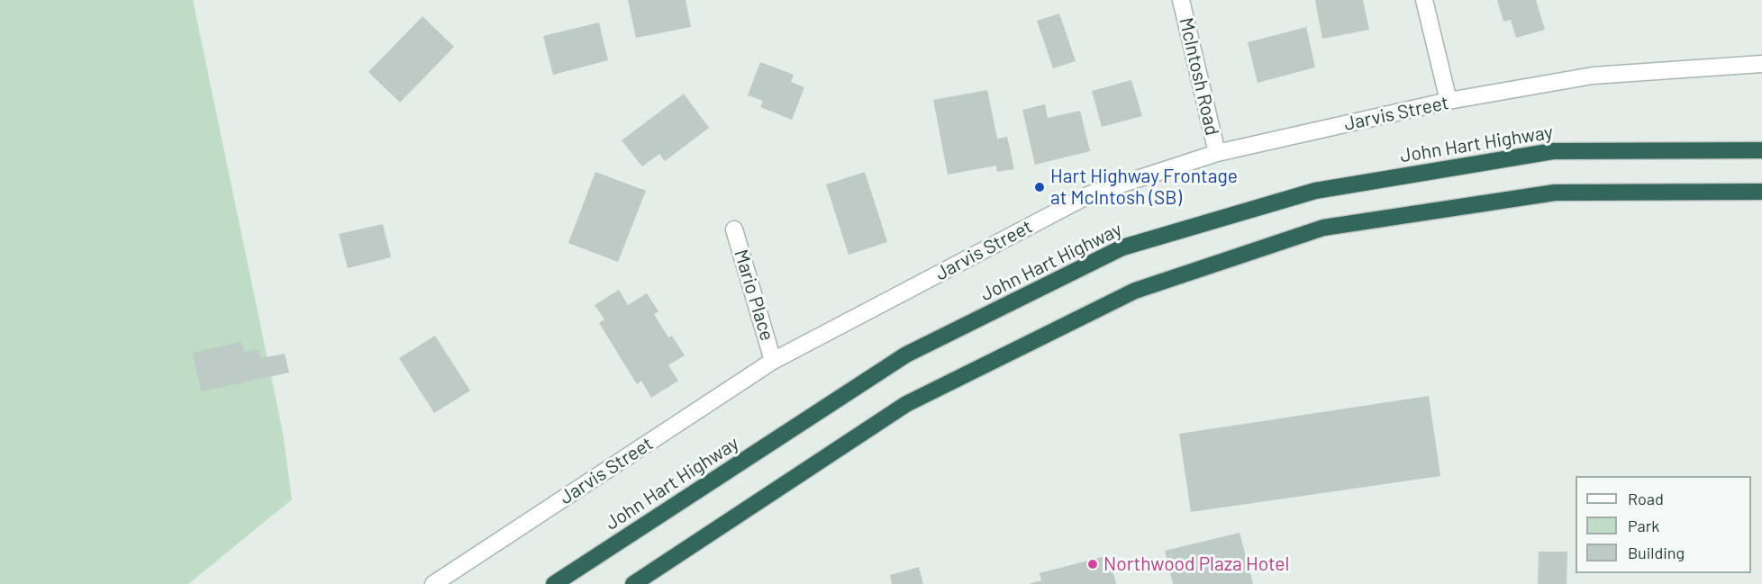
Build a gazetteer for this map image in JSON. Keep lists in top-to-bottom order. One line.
{"streets":{"highway":["John Hart Highway"],"street":["McIntosh Road","Jarvis Street","Mario Place"]},"crossings":[["McIntosh Road","Jarvis Street"],["Jarvis Street","Mario Place"]],"places":["Hart Highway Frontage at McIntosh (SB)","Northwood Plaza Hotel"],"legend":["Road","Park","Building"]}
